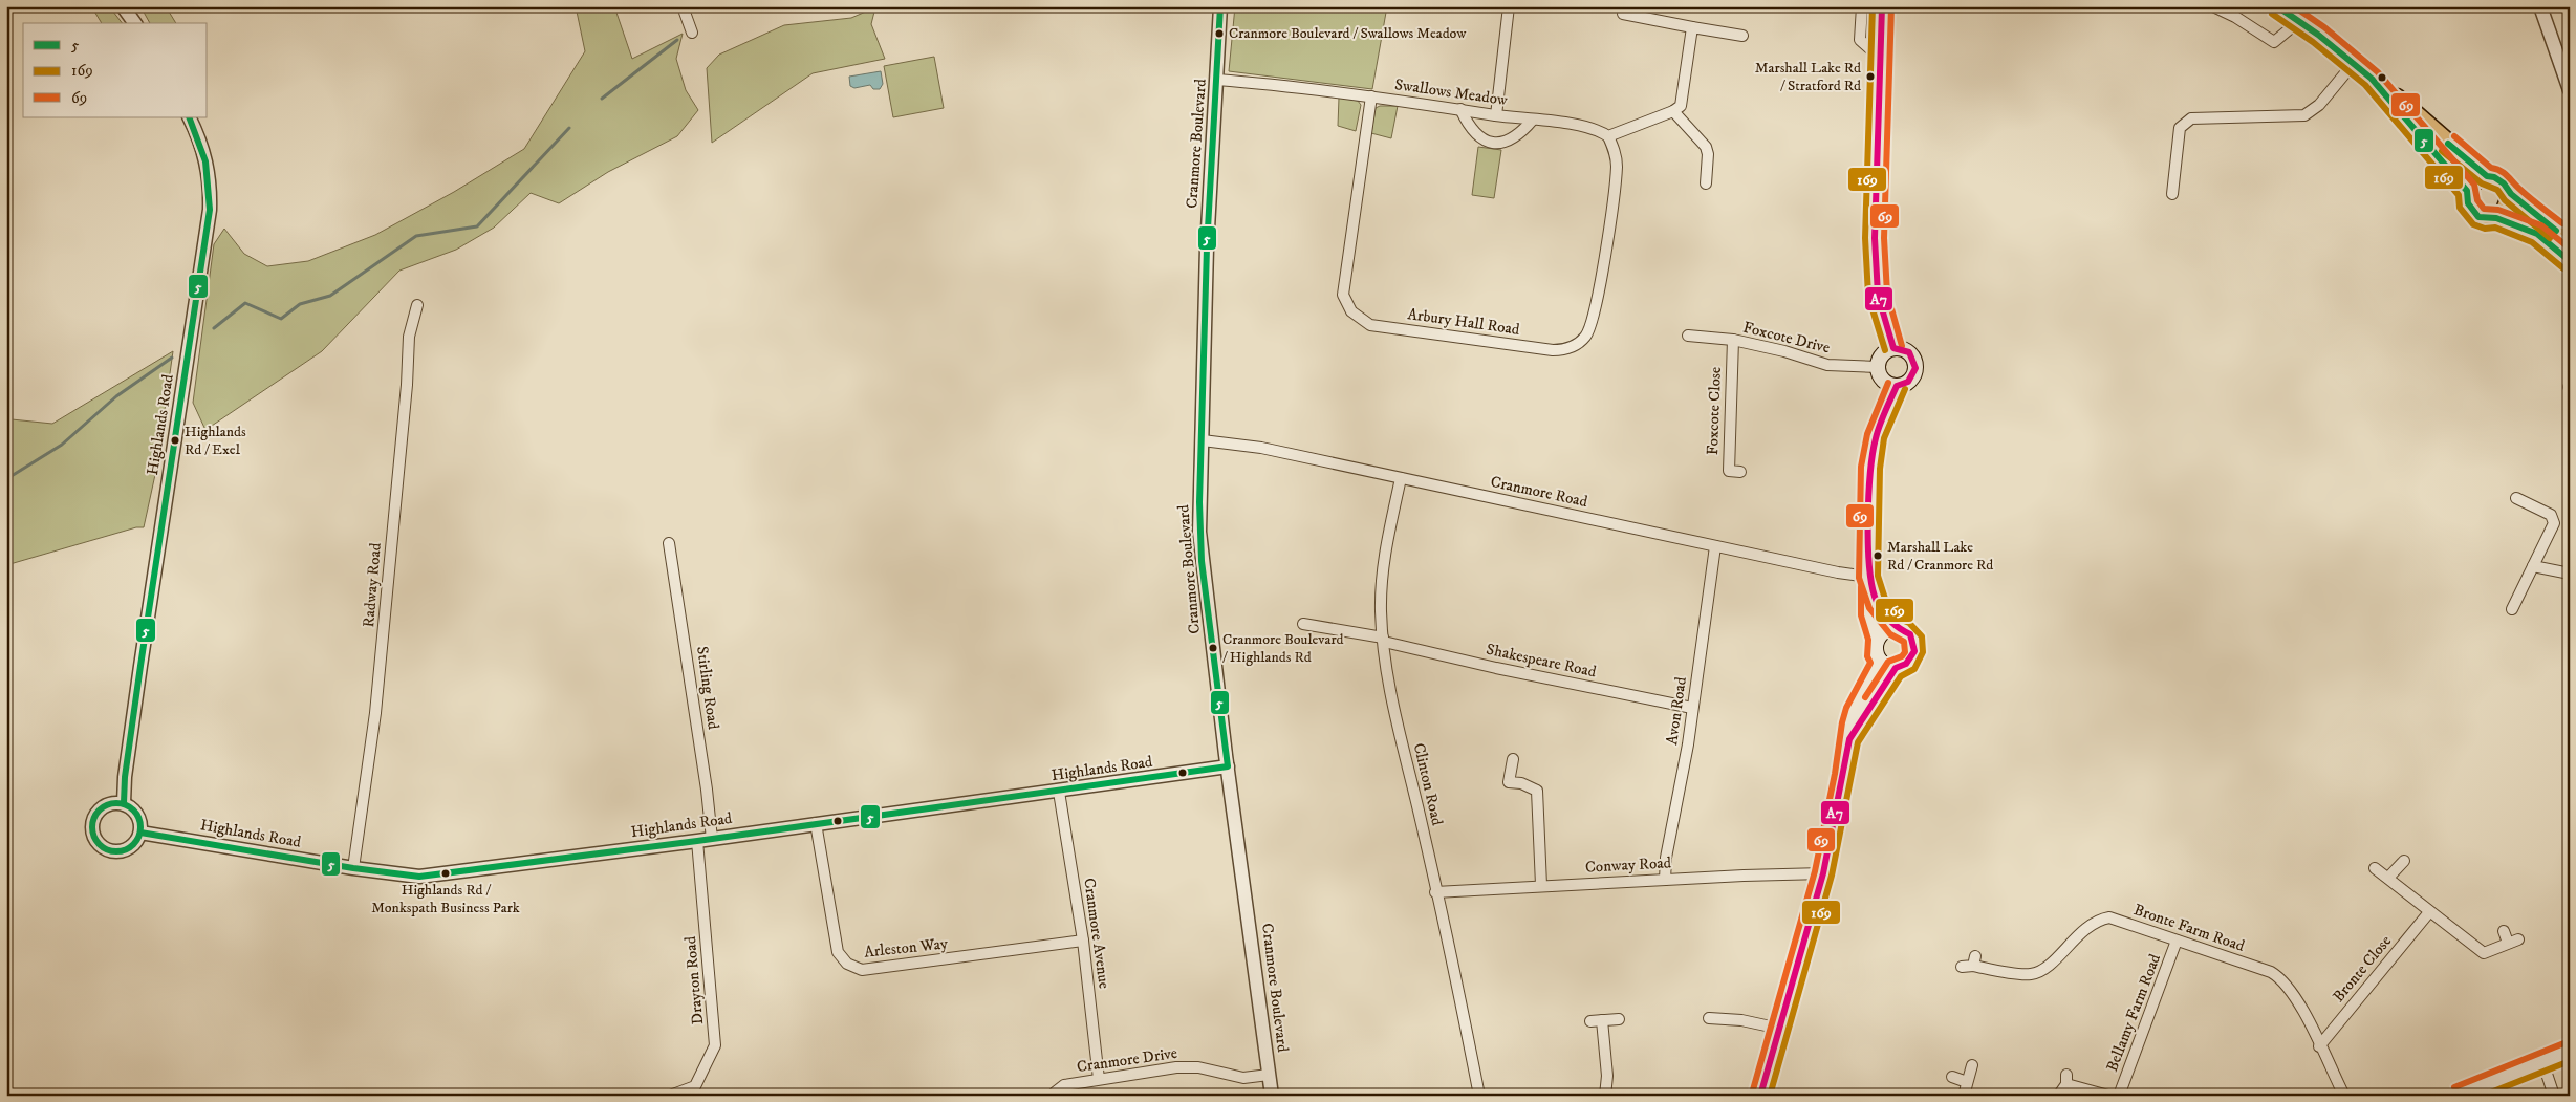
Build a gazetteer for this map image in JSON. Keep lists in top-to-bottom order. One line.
{"streets":{"street":["Swallows Meadow","Cranmore Boulevard","Arbury Hall Road","Foxcote Drive","Foxcote Close","Highlands Road","Cranmore Road","Radway Road","Shakespeare Road","Stirling Road","Avon Road","Clinton Road","Conway Road","Bronte Farm Road","Cranmore Avenue","Arleston Way","Bronte Close","Drayton Road","Bellamy Farm Road","Cranmore Drive"]},"crossings":[["Swallows Meadow","Cranmore Boulevard"],["Swallows Meadow","Arbury Hall Road"],["Cranmore Boulevard","Highlands Road"],["Cranmore Boulevard","Cranmore Road"],["Cranmore Boulevard","Cranmore Drive"],["Foxcote Drive","Foxcote Close"],["Highlands Road","Radway Road"],["Highlands Road","Stirling Road"],["Highlands Road","Cranmore Avenue"],["Highlands Road","Arleston Way"],["Highlands Road","Drayton Road"],["Cranmore Road","Avon Road"],["Cranmore Road","Clinton Road"],["Shakespeare Road","Avon Road"],["Shakespeare Road","Clinton Road"],["Avon Road","Conway Road"],["Clinton Road","Conway Road"],["Bronte Farm Road","Bronte Close"],["Bronte Farm Road","Bellamy Farm Road"],["Cranmore Avenue","Arleston Way"],["Cranmore Avenue","Cranmore Drive"]],"places":["Cranmore Boulevard / Swallows Meadow","Marshall Lake Rd / Stratford Rd","Highlands Rd / Exel","Marshall Lake Rd / Cranmore Rd","Cranmore Boulevard / Highlands Rd","Highlands Rd / Monkspath Business Park"],"lines":["transit line 5","transit line 169","transit line 69","transit line A7"],"legend":["5","169","69"]}
